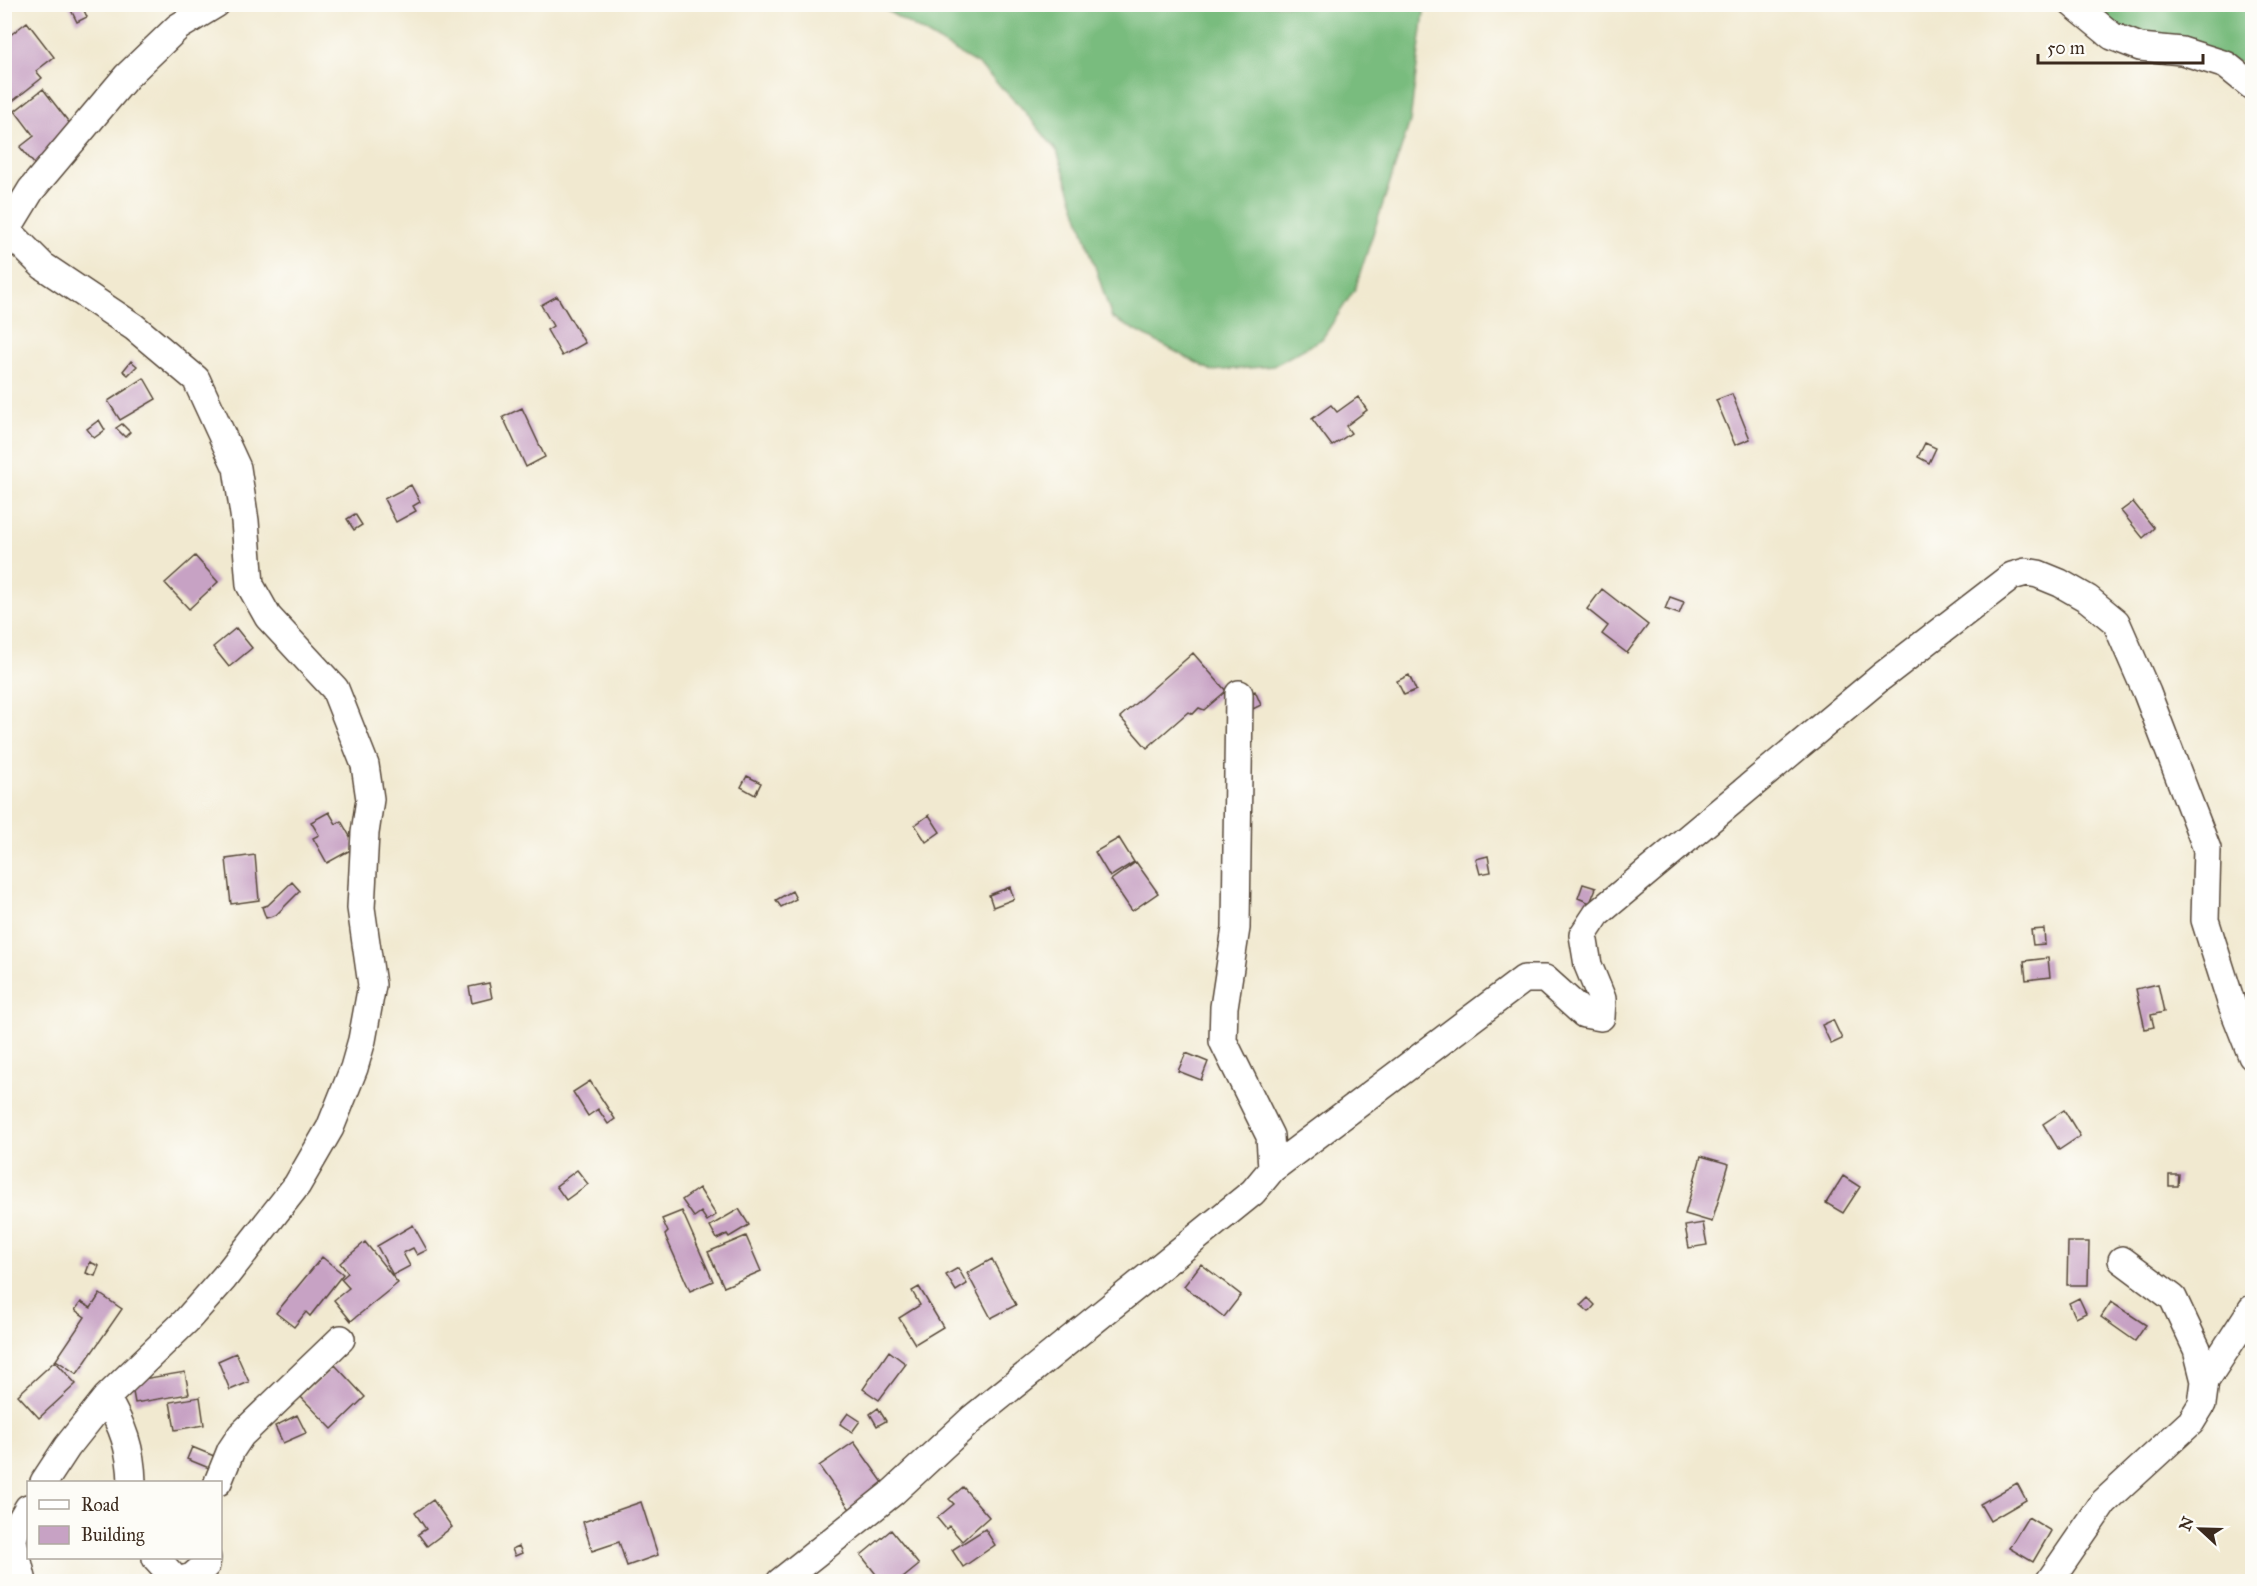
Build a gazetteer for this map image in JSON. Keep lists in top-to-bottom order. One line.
{"legend":["Road","Building"],"scale_bar":"50 m","north":"left"}
